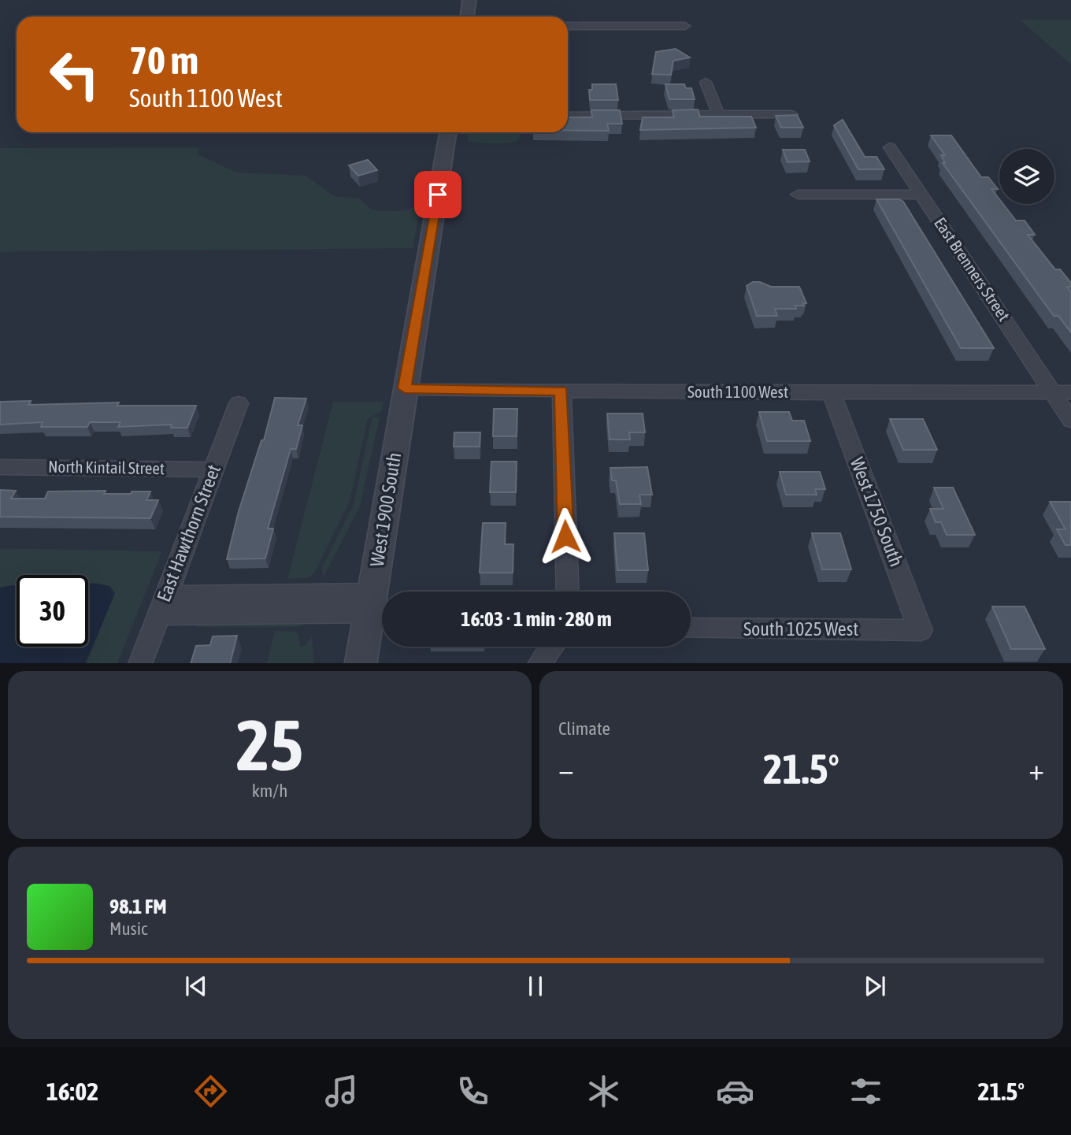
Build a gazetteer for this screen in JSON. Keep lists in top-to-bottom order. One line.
{"streets":{"street":["East Brenners Street","South 1100 West","North Kintail Street","West 1900 South","West 1750 South","East Hawthorn Street","South 1025 West"]},"crossings":[["East Brenners Street","South 1100 West"],["South 1100 West","West 1900 South"],["South 1100 West","West 1750 South"],["North Kintail Street","East Hawthorn Street"],["West 1750 South","South 1025 West"]],"page":{"turn":["70 m","South 1100 West"],"limit":"30","trip":"16:03 · 1 min · 280 m","tile":[["25","km/h"],"Climate"],"heat":["−","21.5°","+"],"song":["98.1 FM","Music"],"tabs":["16:02","21.5°"]}}
